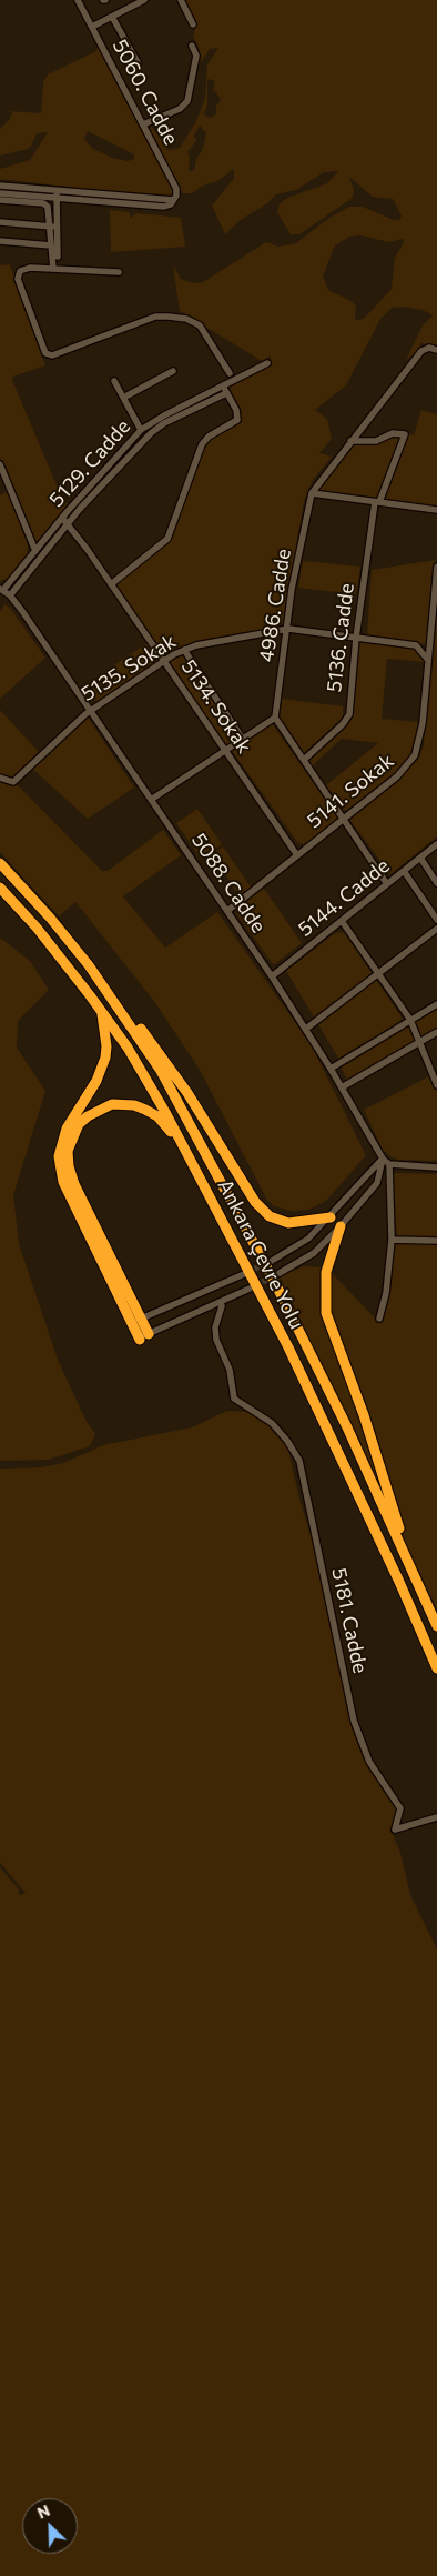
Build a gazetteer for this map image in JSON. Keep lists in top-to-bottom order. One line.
{"streets":{"highway":["Ankara Çevre Yolu"],"street":["5060. Cadde","5129. Cadde","4986. Cadde","5136. Cadde","5135. Sokak","5134. Sokak","5141. Sokak","5088. Cadde","5144. Cadde","5181. Cadde"]},"crossings":[["5129. Cadde","5134. Sokak"],["5129. Cadde","5088. Cadde"],["4986. Cadde","5136. Cadde"],["4986. Cadde","5135. Sokak"],["5136. Cadde","5135. Sokak"],["5135. Sokak","5134. Sokak"],["5135. Sokak","5141. Sokak"],["5135. Sokak","5088. Cadde"],["5134. Sokak","5141. Sokak"],["5141. Sokak","5088. Cadde"],["5088. Cadde","5144. Cadde"]],"north":"top left"}
